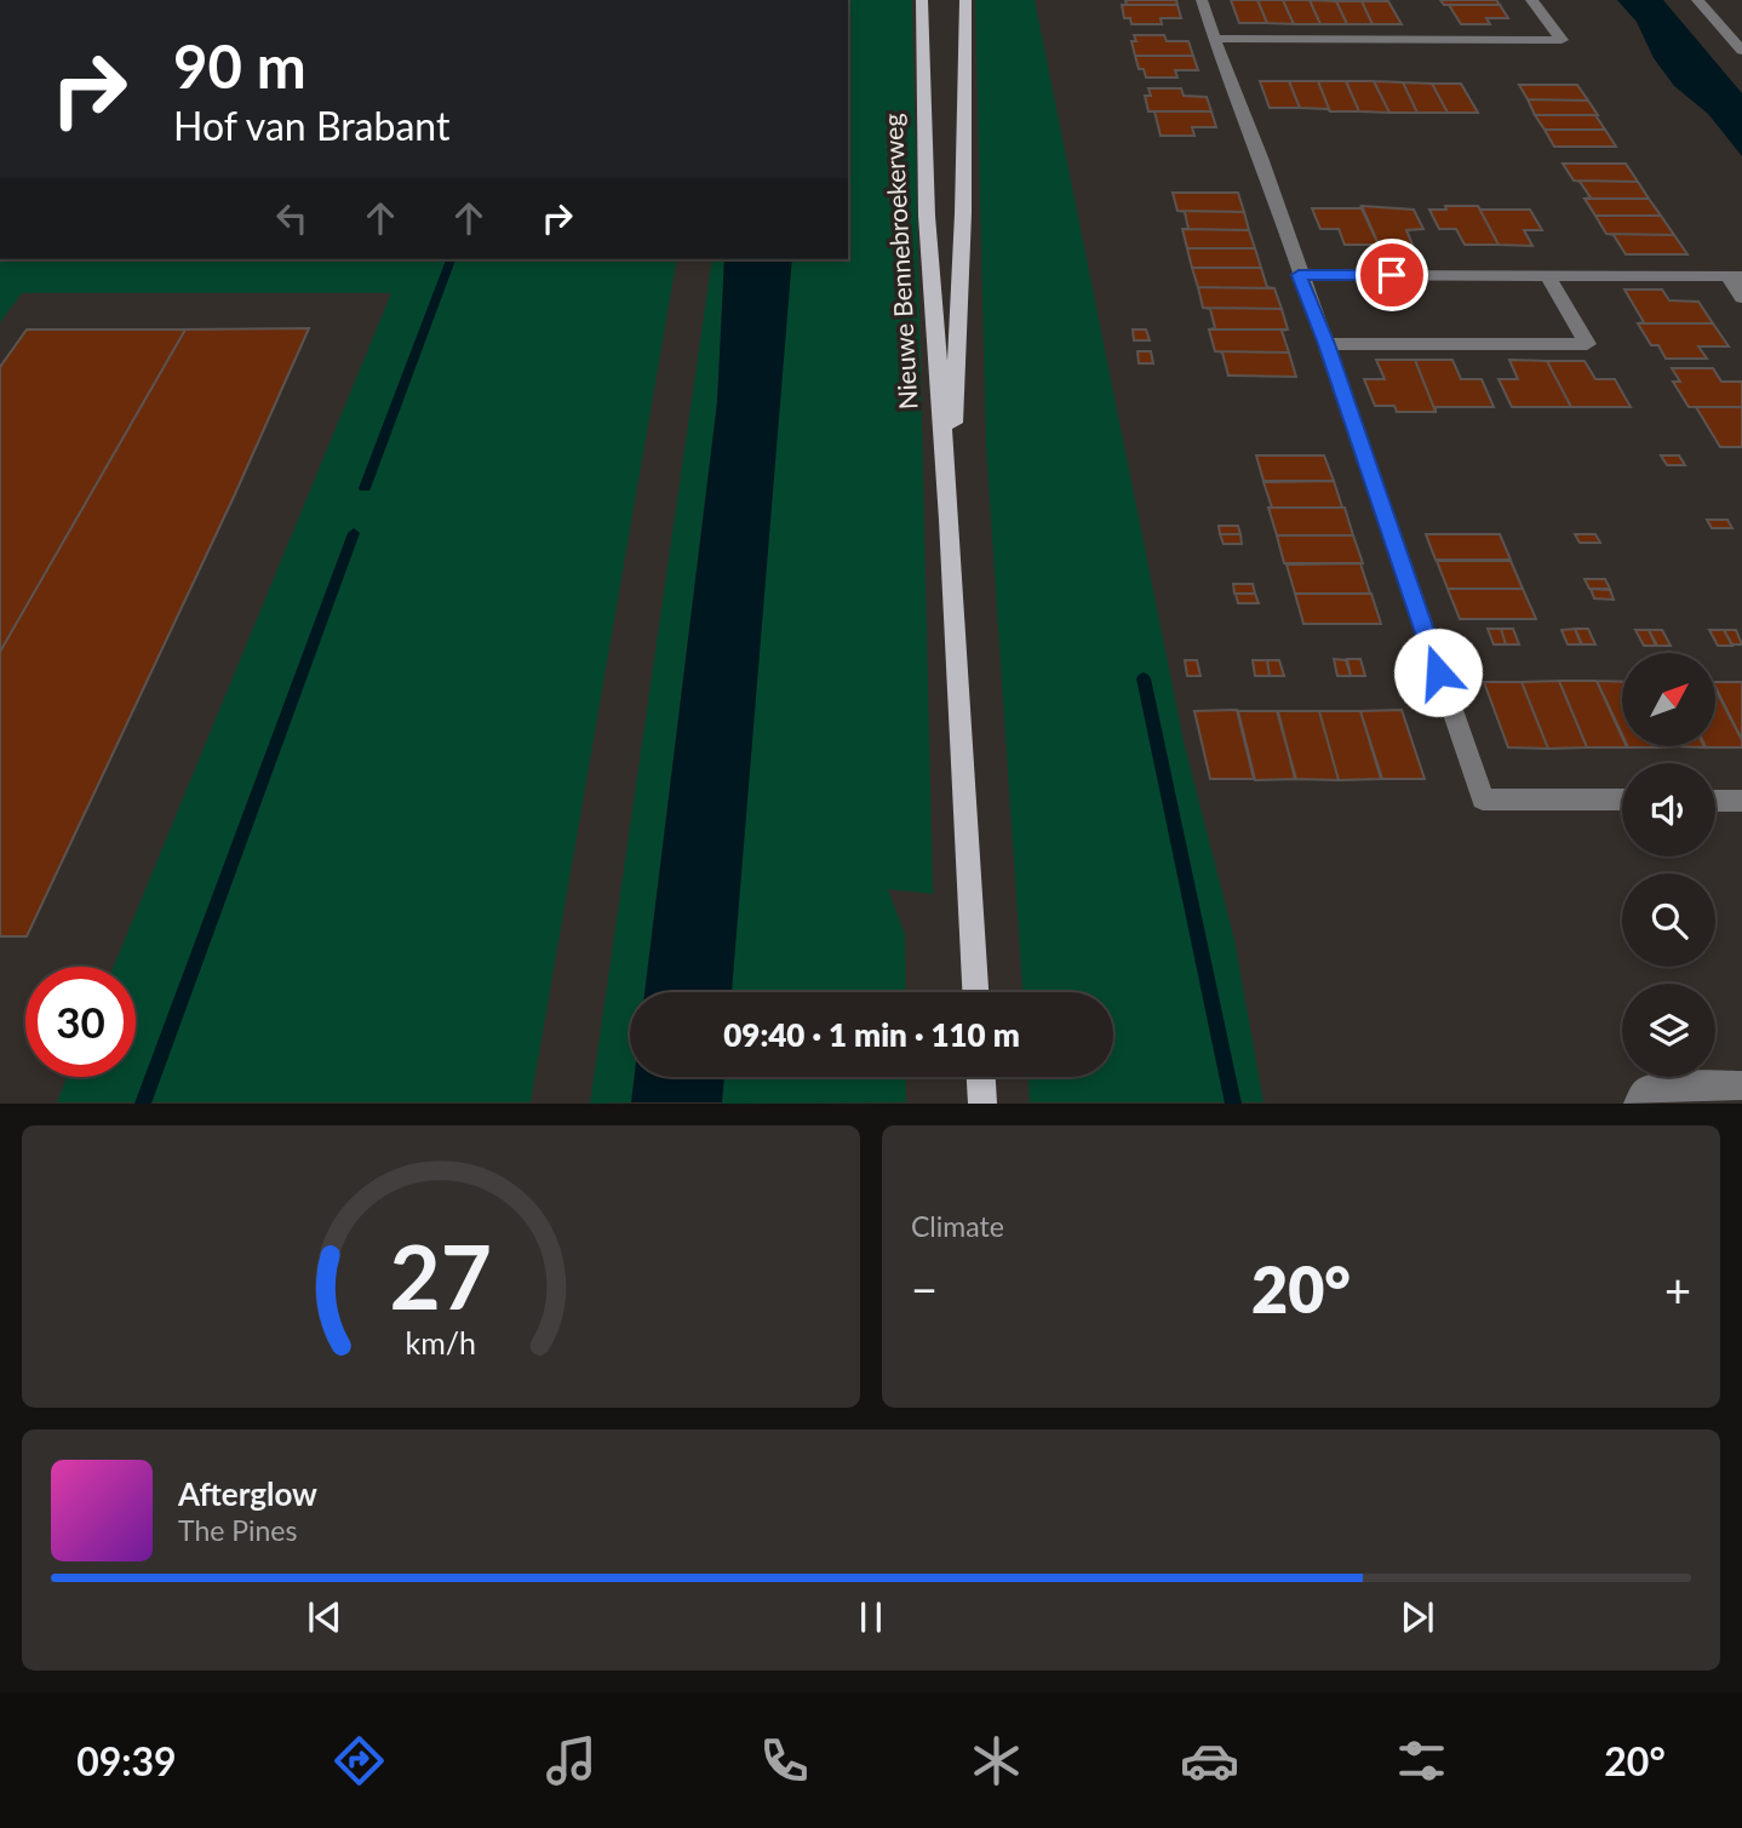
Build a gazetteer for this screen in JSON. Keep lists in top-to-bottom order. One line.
{"streets":{"main road":["Nieuwe Bennebroekerweg"]},"north":"top right","page":{"turn":["90 m","Hof van Brabant"],"limit":"30","trip":"09:40 · 1 min · 110 m","tile":"Climate","heat":["−","20°","+"],"song":["Afterglow","The Pines"],"tabs":["09:39","20°"],"gauge":["27","km/h"]}}
